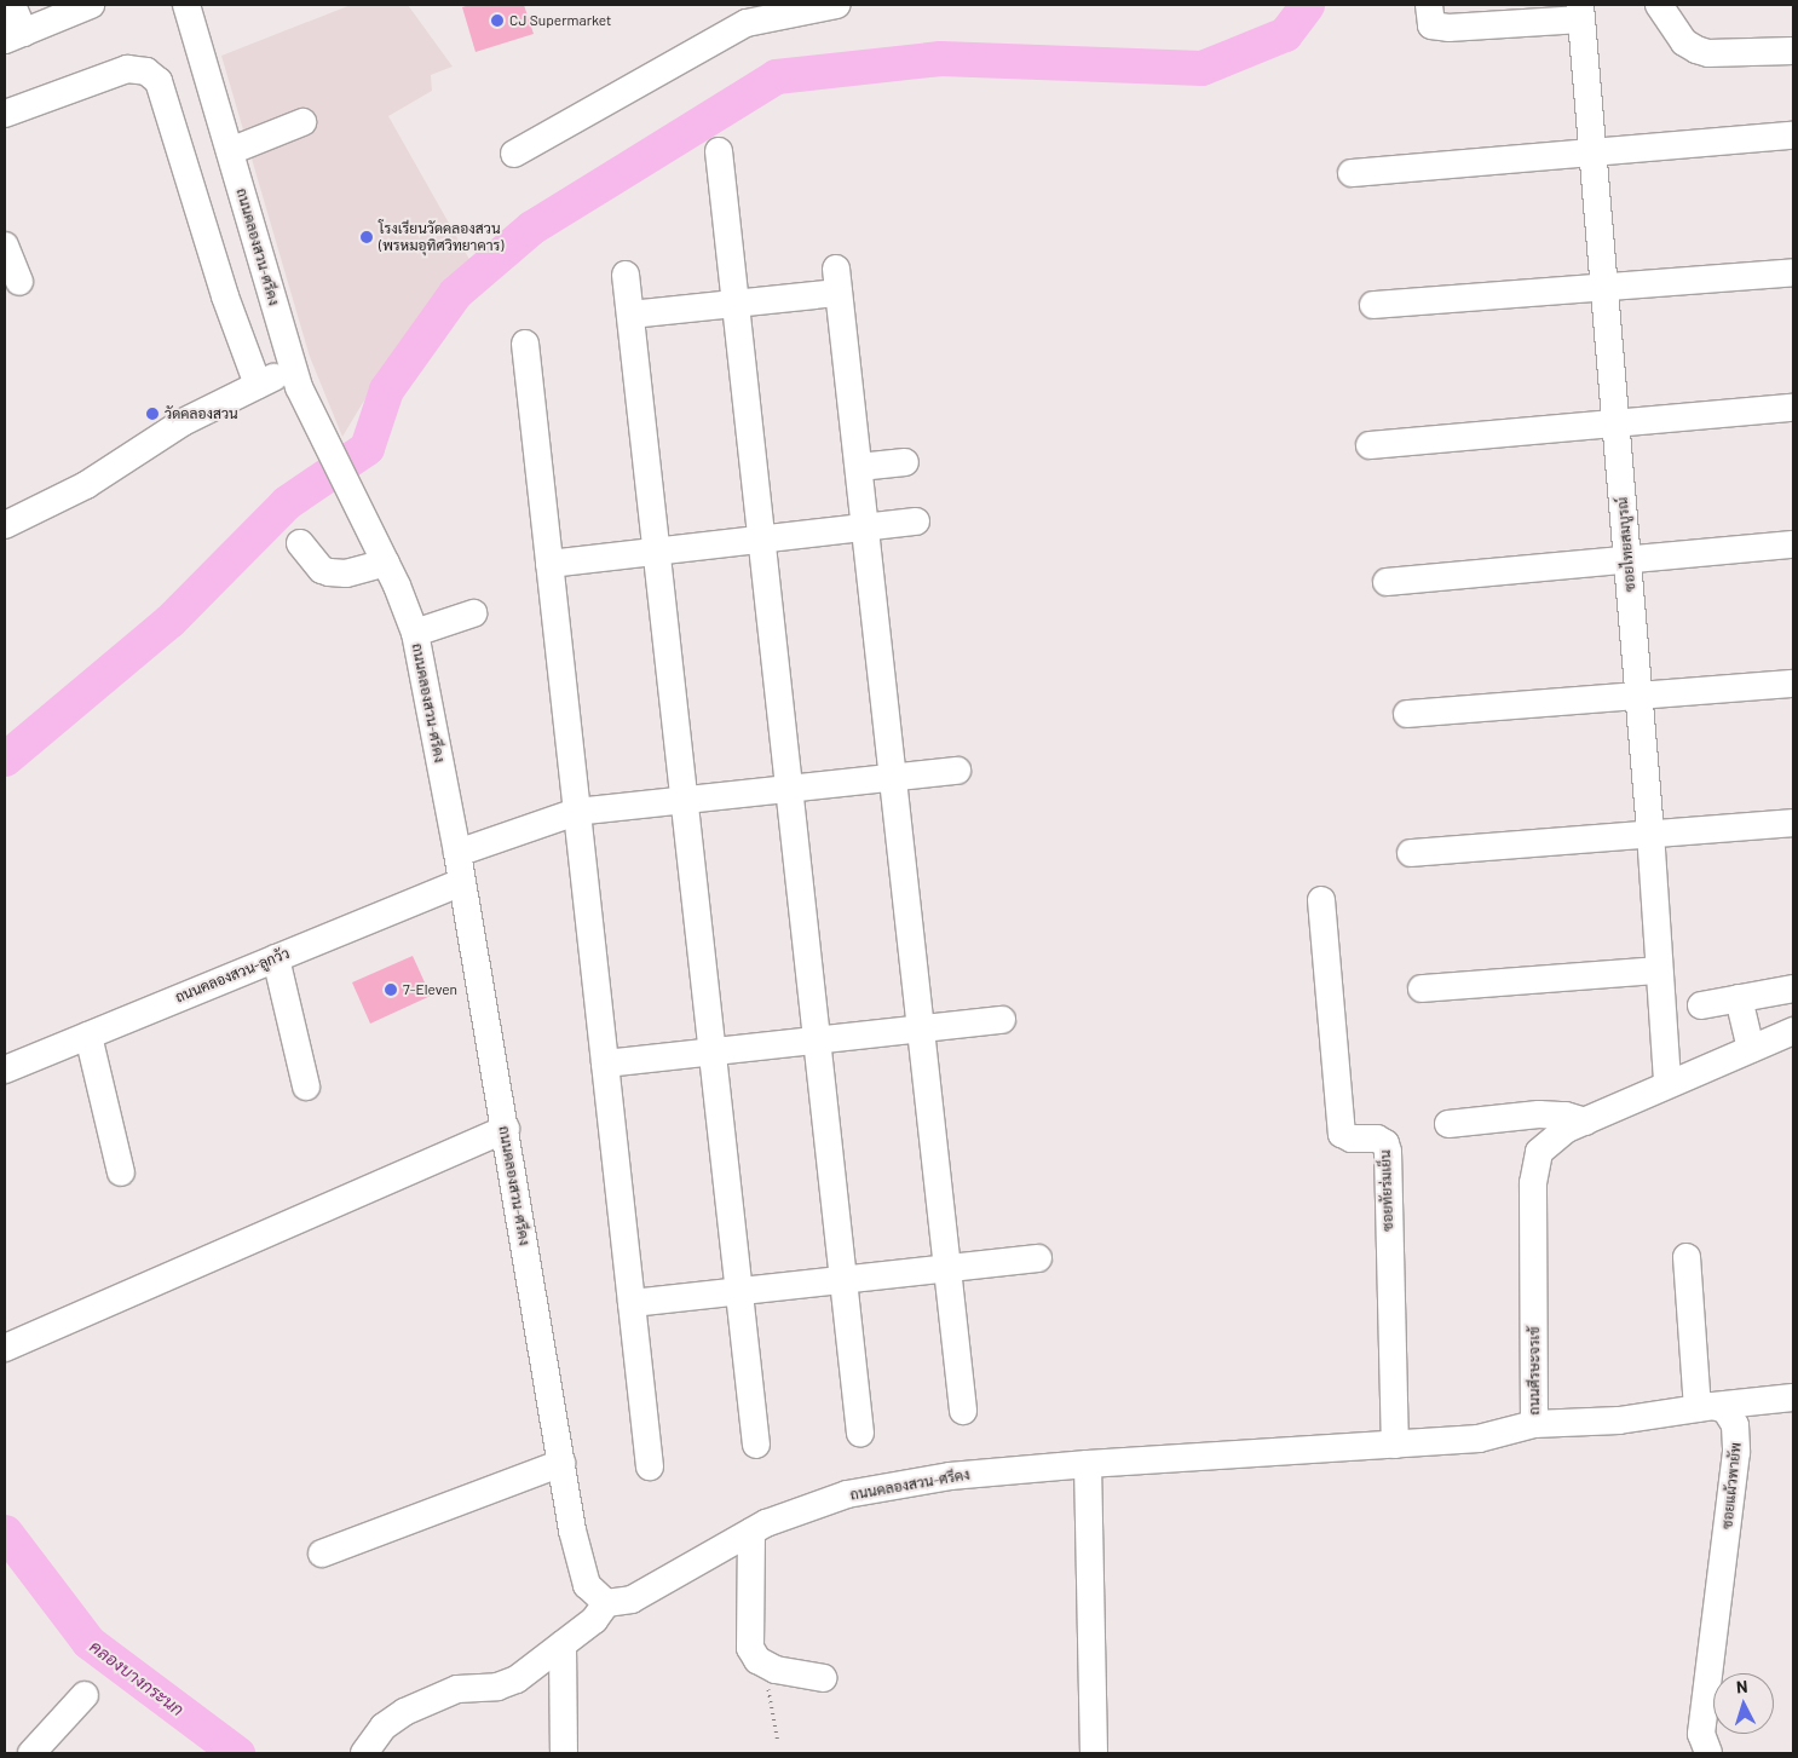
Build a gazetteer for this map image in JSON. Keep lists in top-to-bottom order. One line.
{"streets":{"street":["ถนนคลองสวน-ศรีคง","ซอยไทยสมบูรณ์","ถนนคลองสวน-ลูกวัว","ซอยทัยร่มเย็น","ถนนศีรษะจรเข้","ซอยแผ้วพายัพ"]},"crossings":[["ถนนคลองสวน-ศรีคง","ถนนคลองสวน-ลูกวัว"],["ถนนคลองสวน-ศรีคง","ถนนศีรษะจรเข้"],["ซอยไทยสมบูรณ์","ถนนศีรษะจรเข้"],["ซอยทัยร่มเย็น","ถนนศีรษะจรเข้"]],"water":["คลองบางกระนก"],"places":["CJ Supermarket","โรงเรียนวัดคลองสวน (พรหมอุทิศวิทยาคาร)","วัดคลองสวน","7-Eleven"],"north":"top"}
